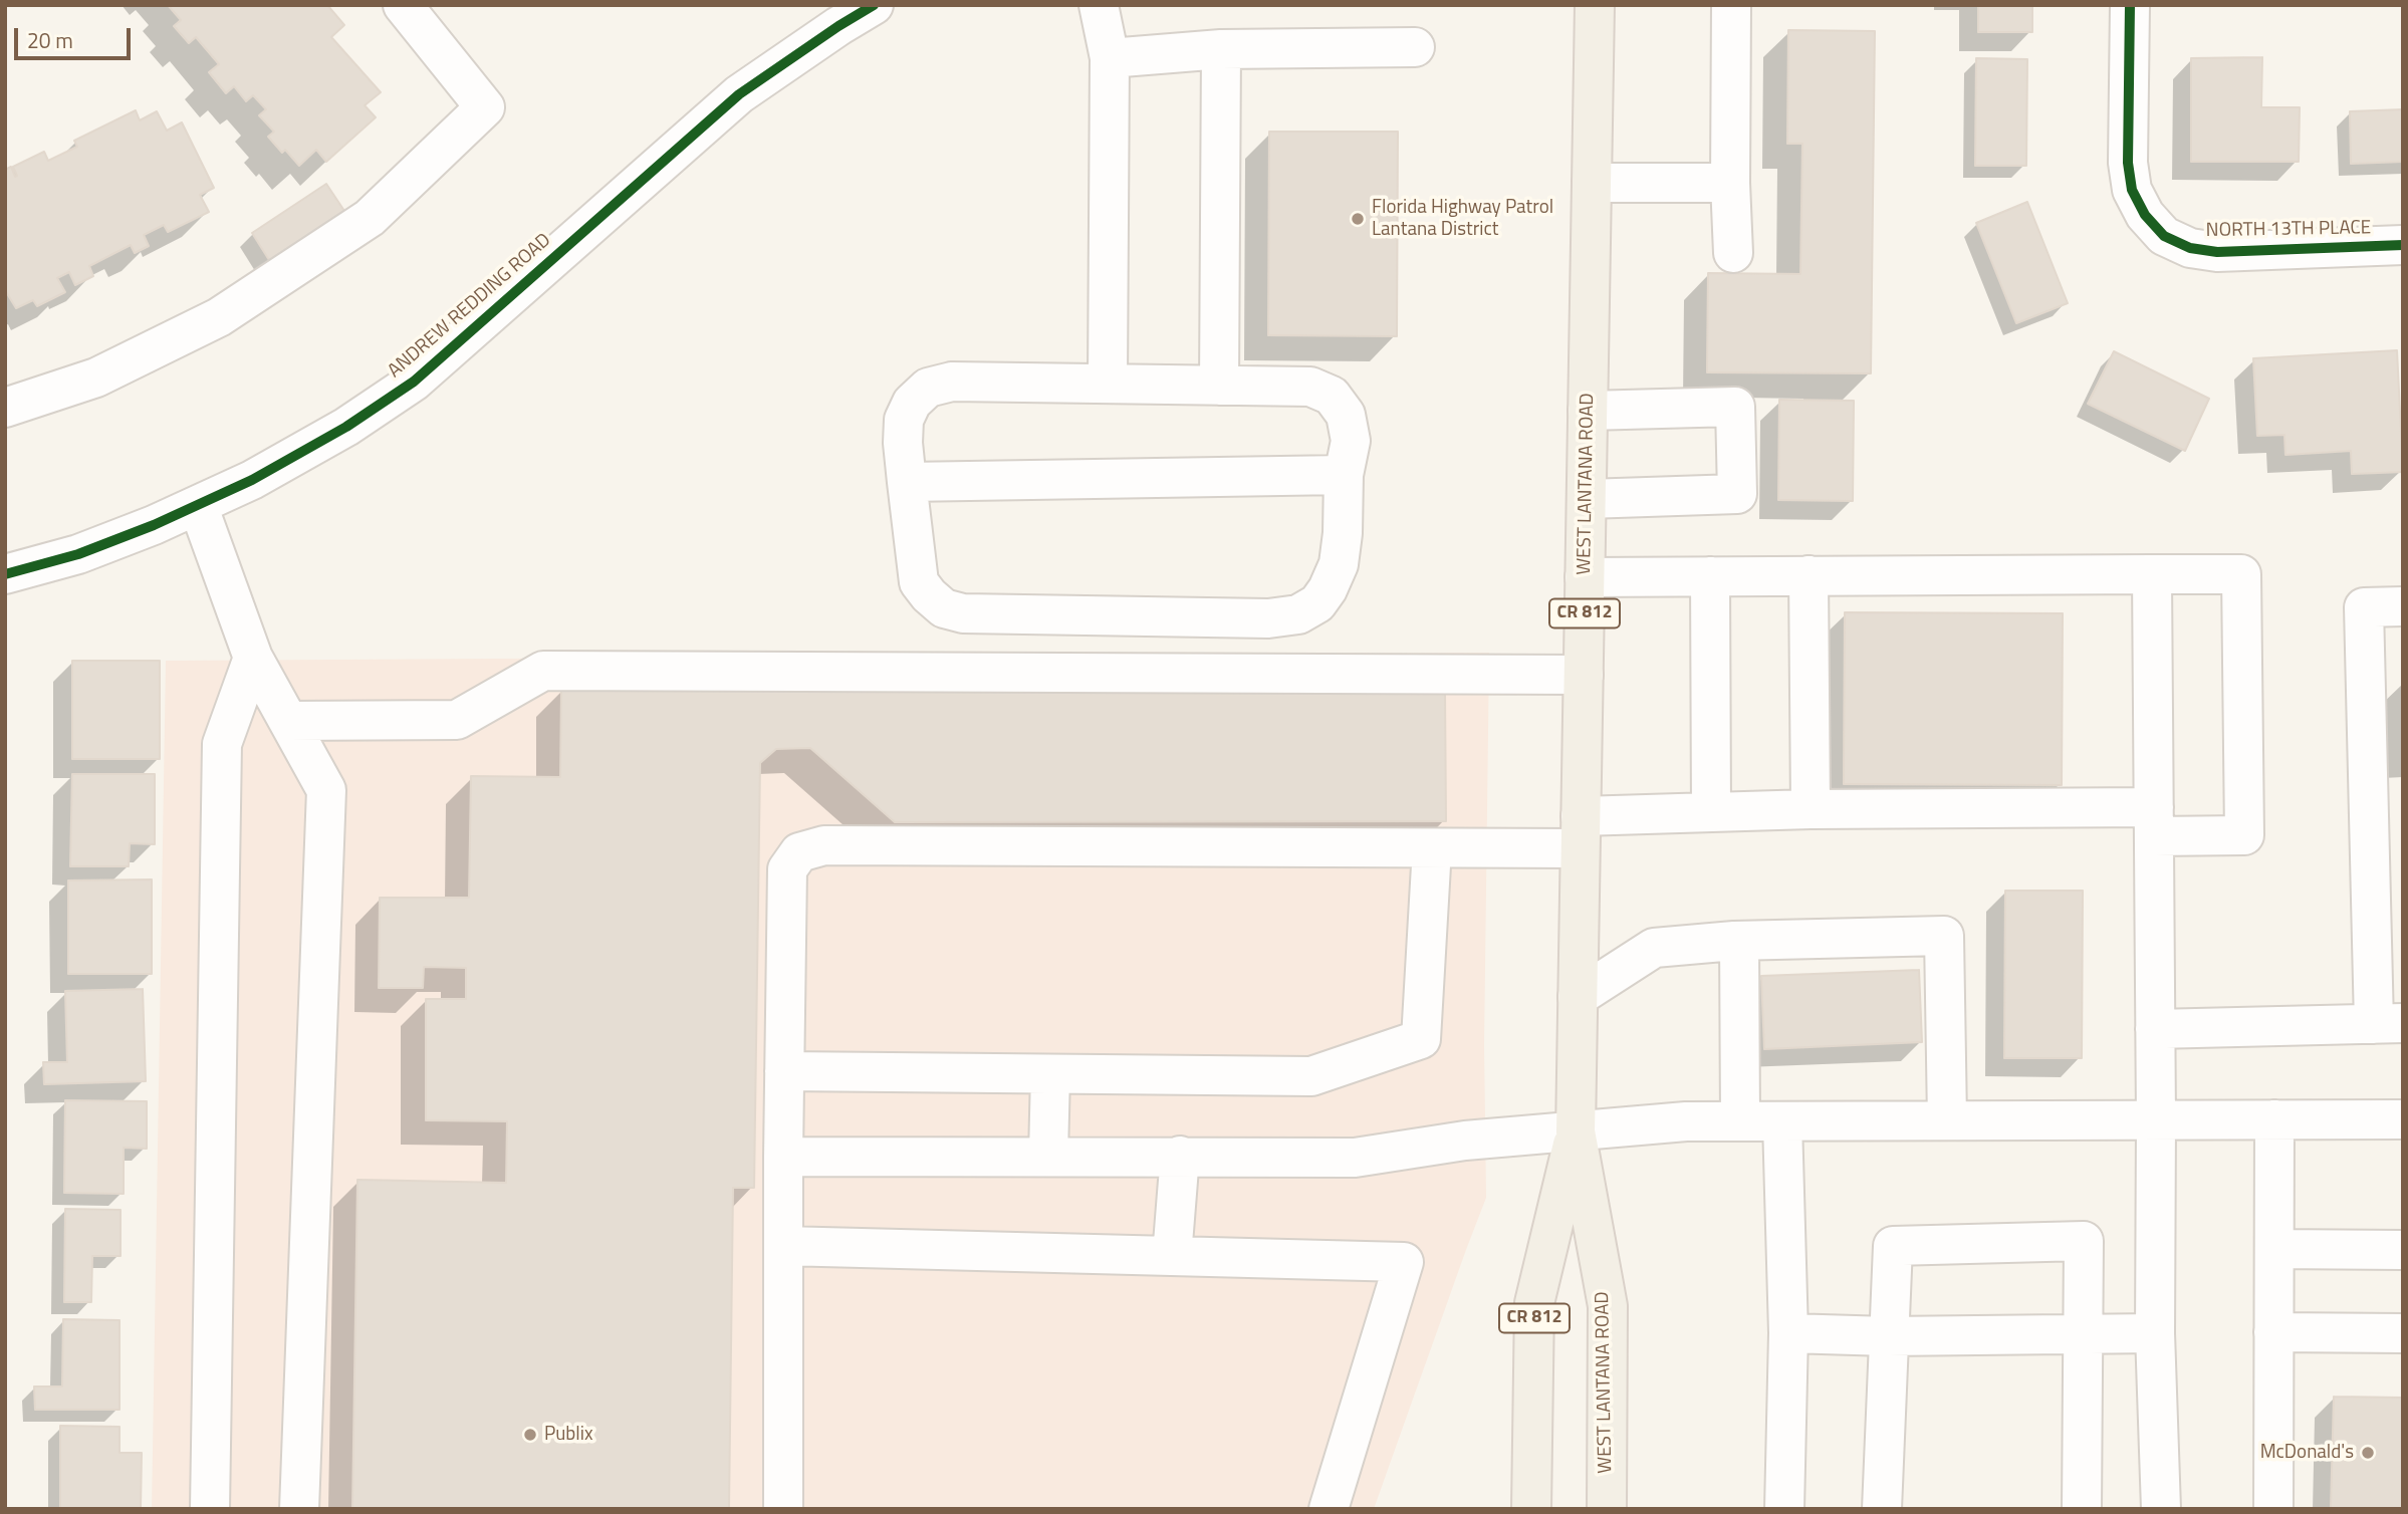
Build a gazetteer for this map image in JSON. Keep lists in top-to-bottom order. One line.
{"streets":{"main road":["WEST LANTANA ROAD","CR 812"],"street":["NORTH 13TH PLACE","ANDREW REDDING ROAD"]},"places":["Florida Highway Patrol Lantana District","Publix","McDonald's"],"scale_bar":"20 m"}
